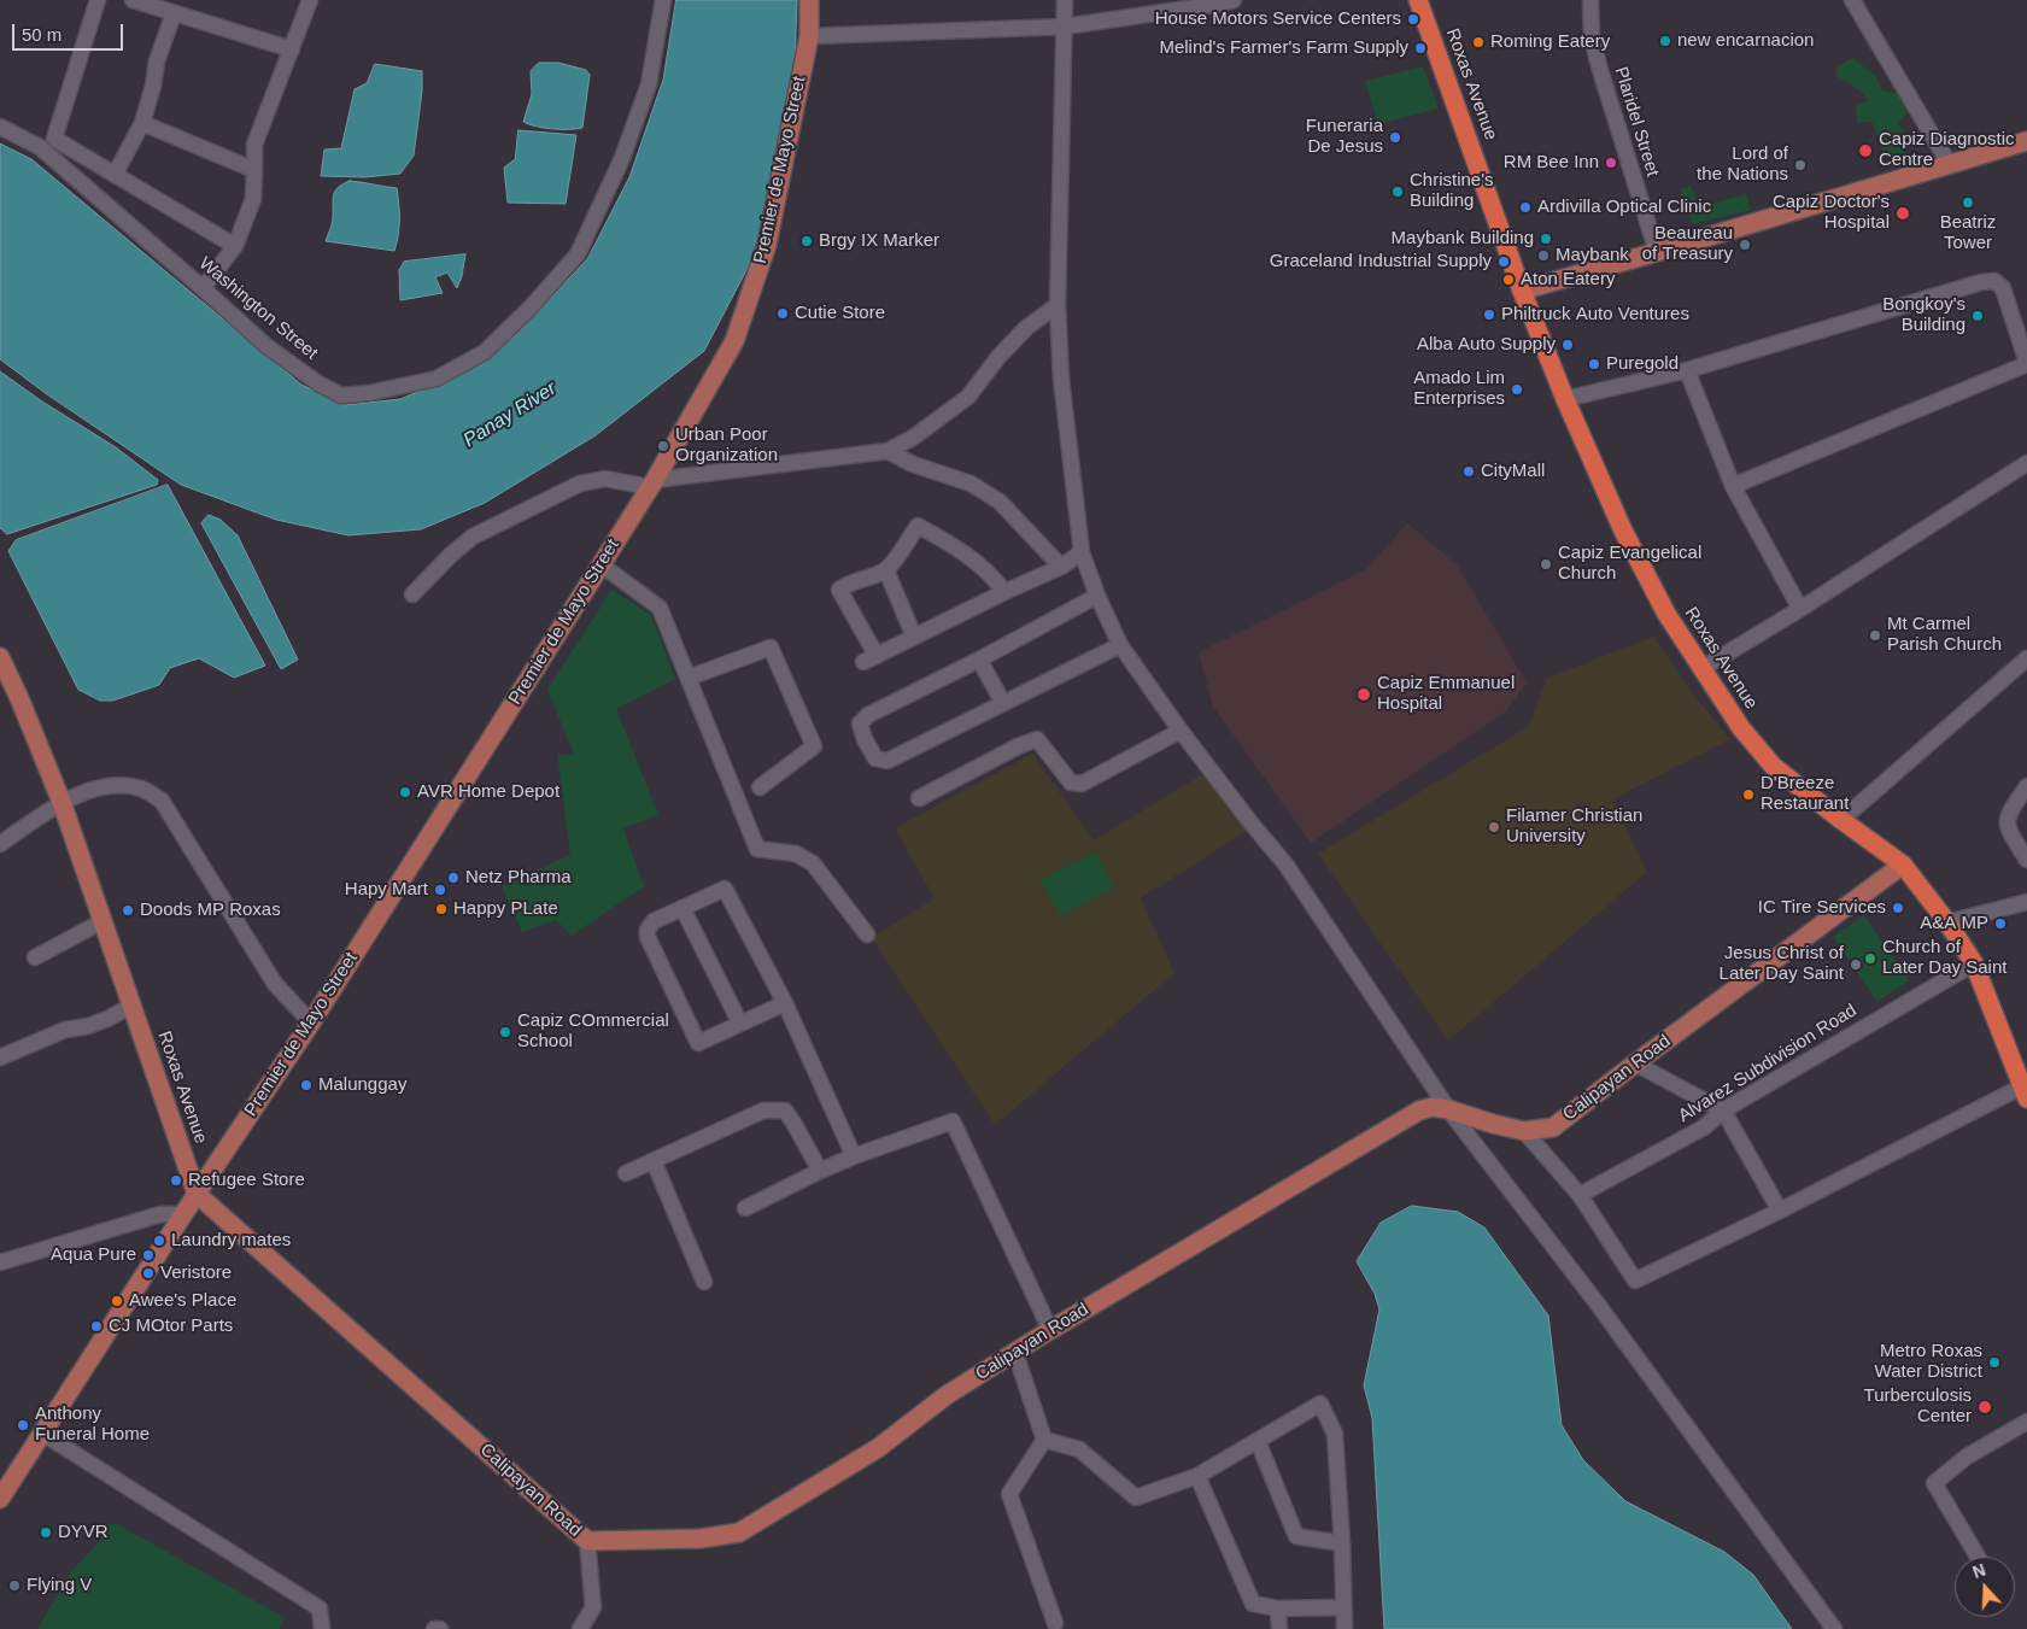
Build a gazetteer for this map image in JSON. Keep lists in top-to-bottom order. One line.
{"streets":{"highway":["Roxas Avenue"],"main road":["Premier de Mayo Street","Calipayan Road"],"street":["Plaridel Street","Washington Street","Alvarez Subdivision Road"]},"crossings":[["Roxas Avenue","Premier de Mayo Street"],["Roxas Avenue","Alvarez Subdivision Road"],["Roxas Avenue","Calipayan Road"],["Premier de Mayo Street","Calipayan Road"]],"water":["Panay River"],"places":["House Motors Service Centers","new encarnacion","Roming Eatery","Melind's Farmer's Farm Supply","Funeraria De Jesus","Capiz Diagnostic Centre","RM Bee Inn","Lord of the Nations","Christine's Building","Beatriz Tower","Ardivilla Optical Clinic","Capiz Doctor's Hospital","Maybank Building","Brgy IX Marker","Beaureau of Treasury","Maybank","Graceland Industrial Supply","Aton Eatery","Cutie Store","Philtruck Auto Ventures","Bongkoy's Building","Alba Auto Supply","Puregold","Amado Lim Enterprises","Urban Poor Organization","CityMall","Capiz Evangelical Church","Mt Carmel Parish Church","Capiz Emmanuel Hospital","AVR Home Depot","D'Breeze Restaurant","Filamer Christian University","Netz Pharma","Hapy Mart","IC Tire Services","Happy PLate","Doods MP Roxas","A&A MP","Church of Later Day Saint","Jesus Christ of Later Day Saint","Capiz COmmercial School","Malunggay","Refugee Store","Laundry mates","Aqua Pure","Veristore","Awee's Place","CJ MOtor Parts","Metro Roxas Water District","Turberculosis Center","Anthony Funeral Home","DYVR","Flying V"],"scale_bar":"50 m","north":"top"}
